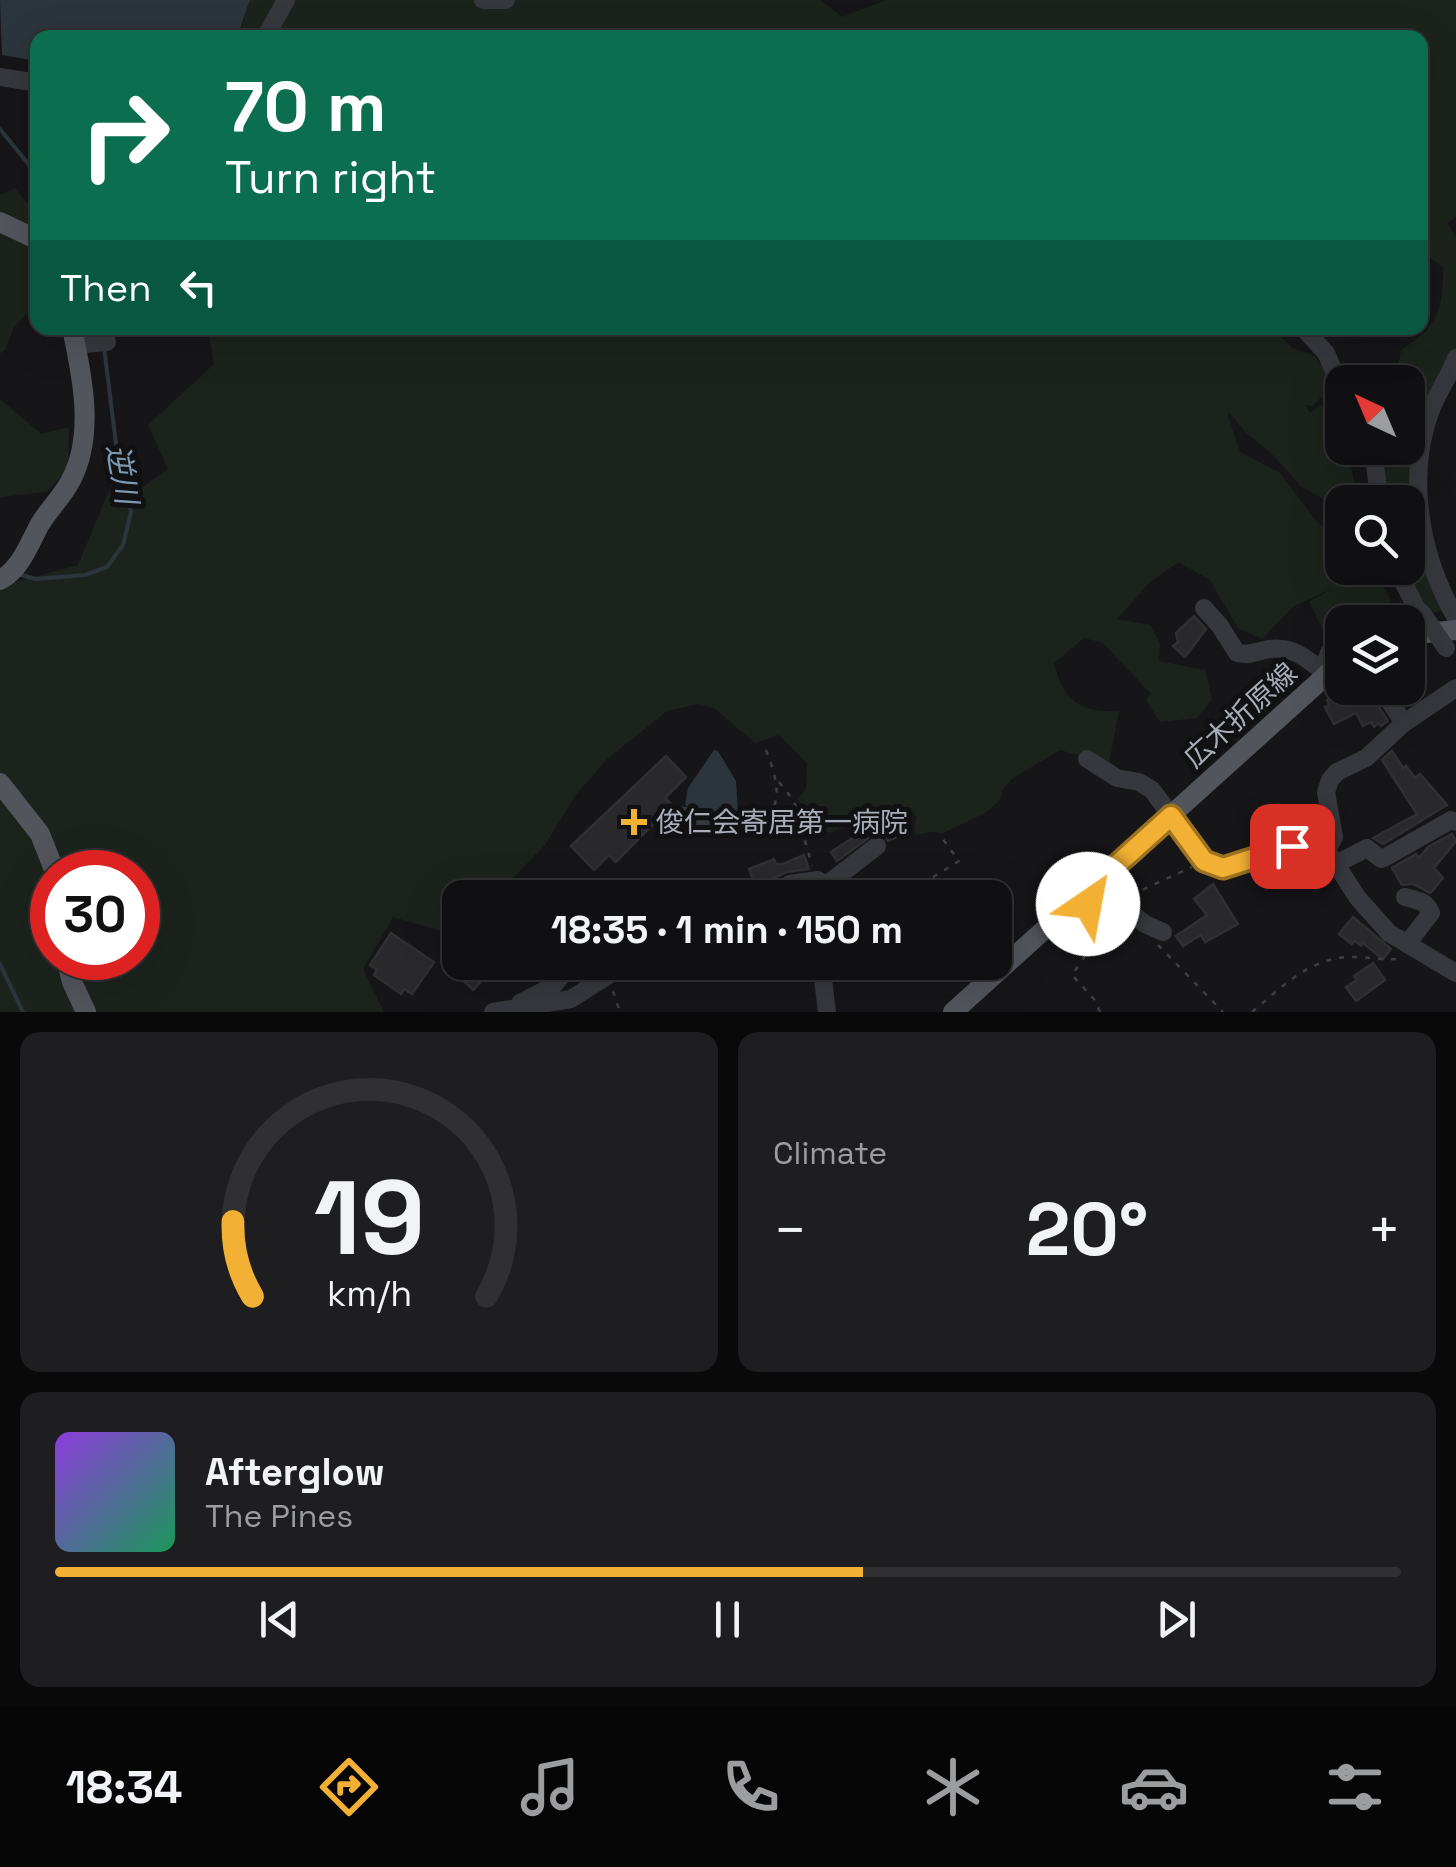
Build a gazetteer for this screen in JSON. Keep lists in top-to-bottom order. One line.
{"streets":{"main road":["広木折原線"]},"water":["逆川"],"places":{"health":["俊仁会寄居第一病院"]},"north":"top left","page":{"turn":["70 m","Turn right"],"then":"Then","limit":"30","trip":"18:35 · 1 min · 150 m","tile":"Climate","heat":["−","20°","+"],"song":["Afterglow","The Pines"],"tabs":"18:34","gauge":["19","km/h"]}}
